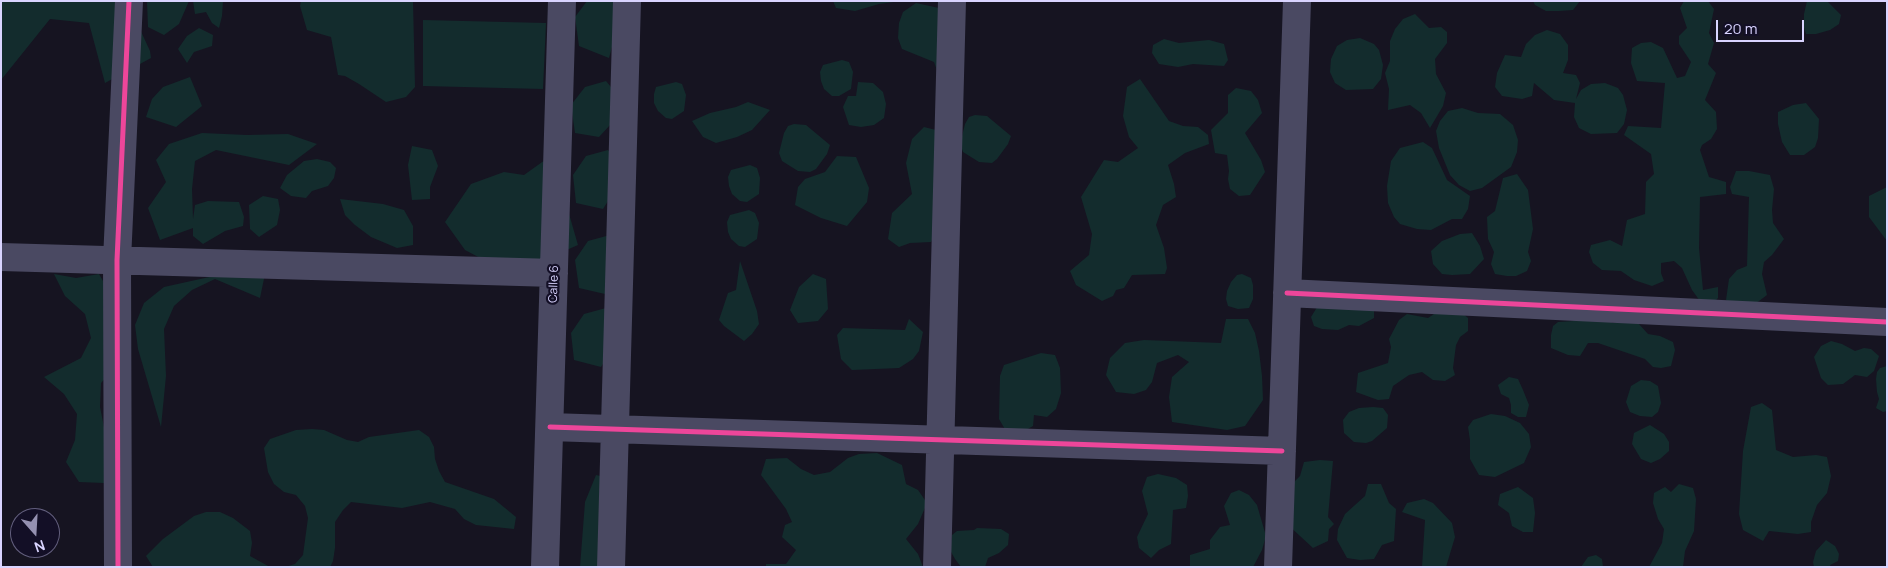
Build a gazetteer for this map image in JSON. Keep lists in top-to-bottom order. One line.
{"streets":{"street":["Calle 6"]},"scale_bar":"20 m","north":"bottom"}
